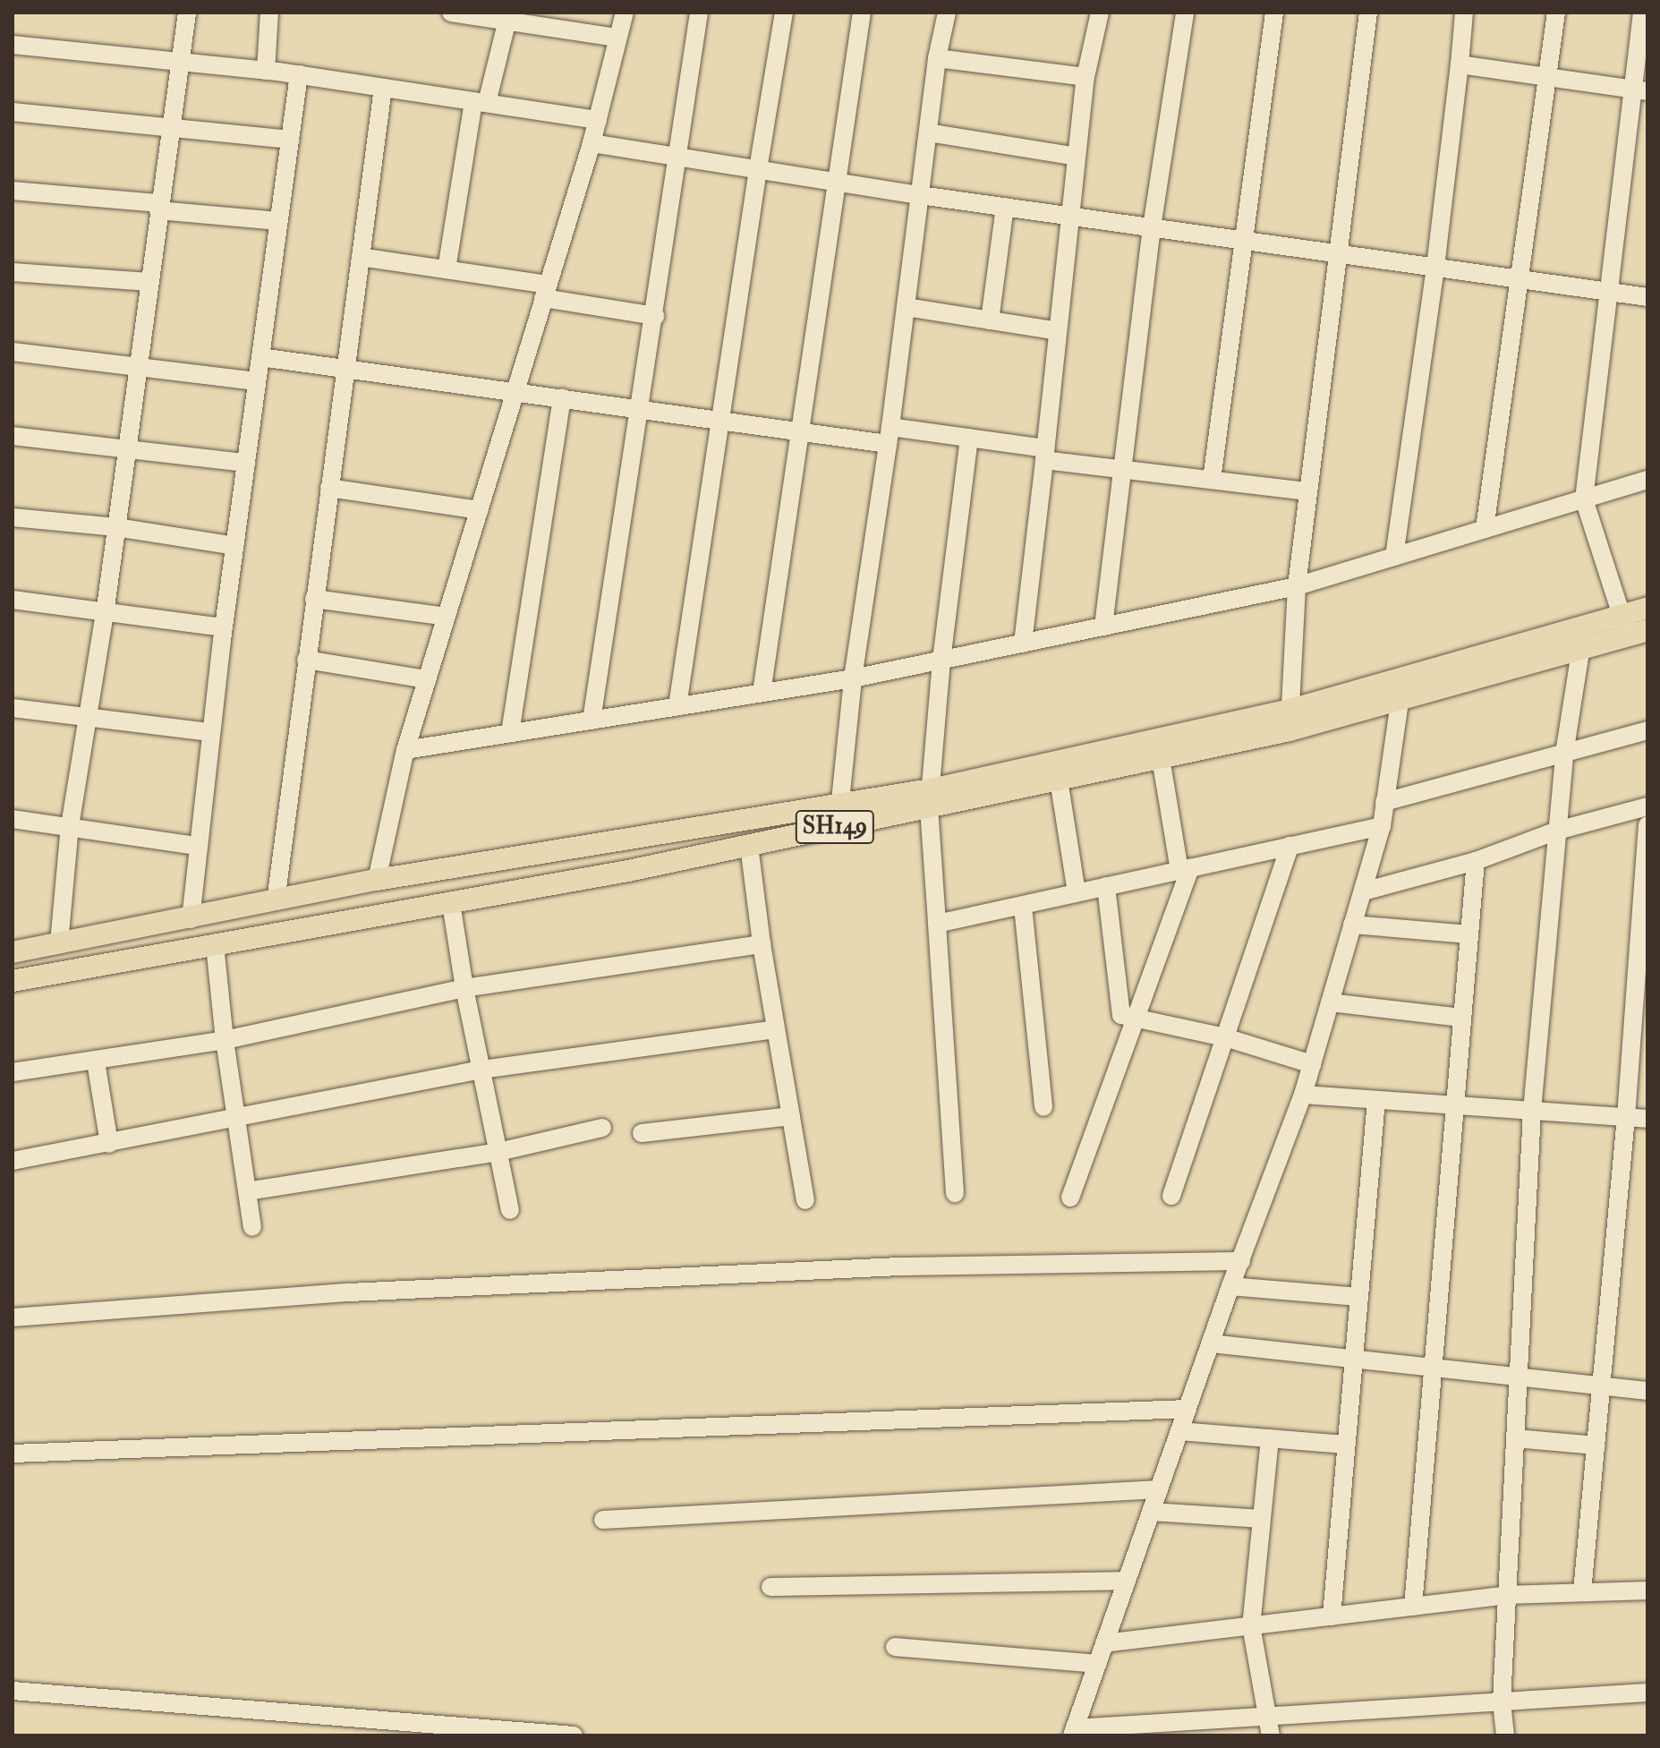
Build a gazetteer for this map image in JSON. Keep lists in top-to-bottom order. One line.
{"streets":{"main road":["SH149"]}}
